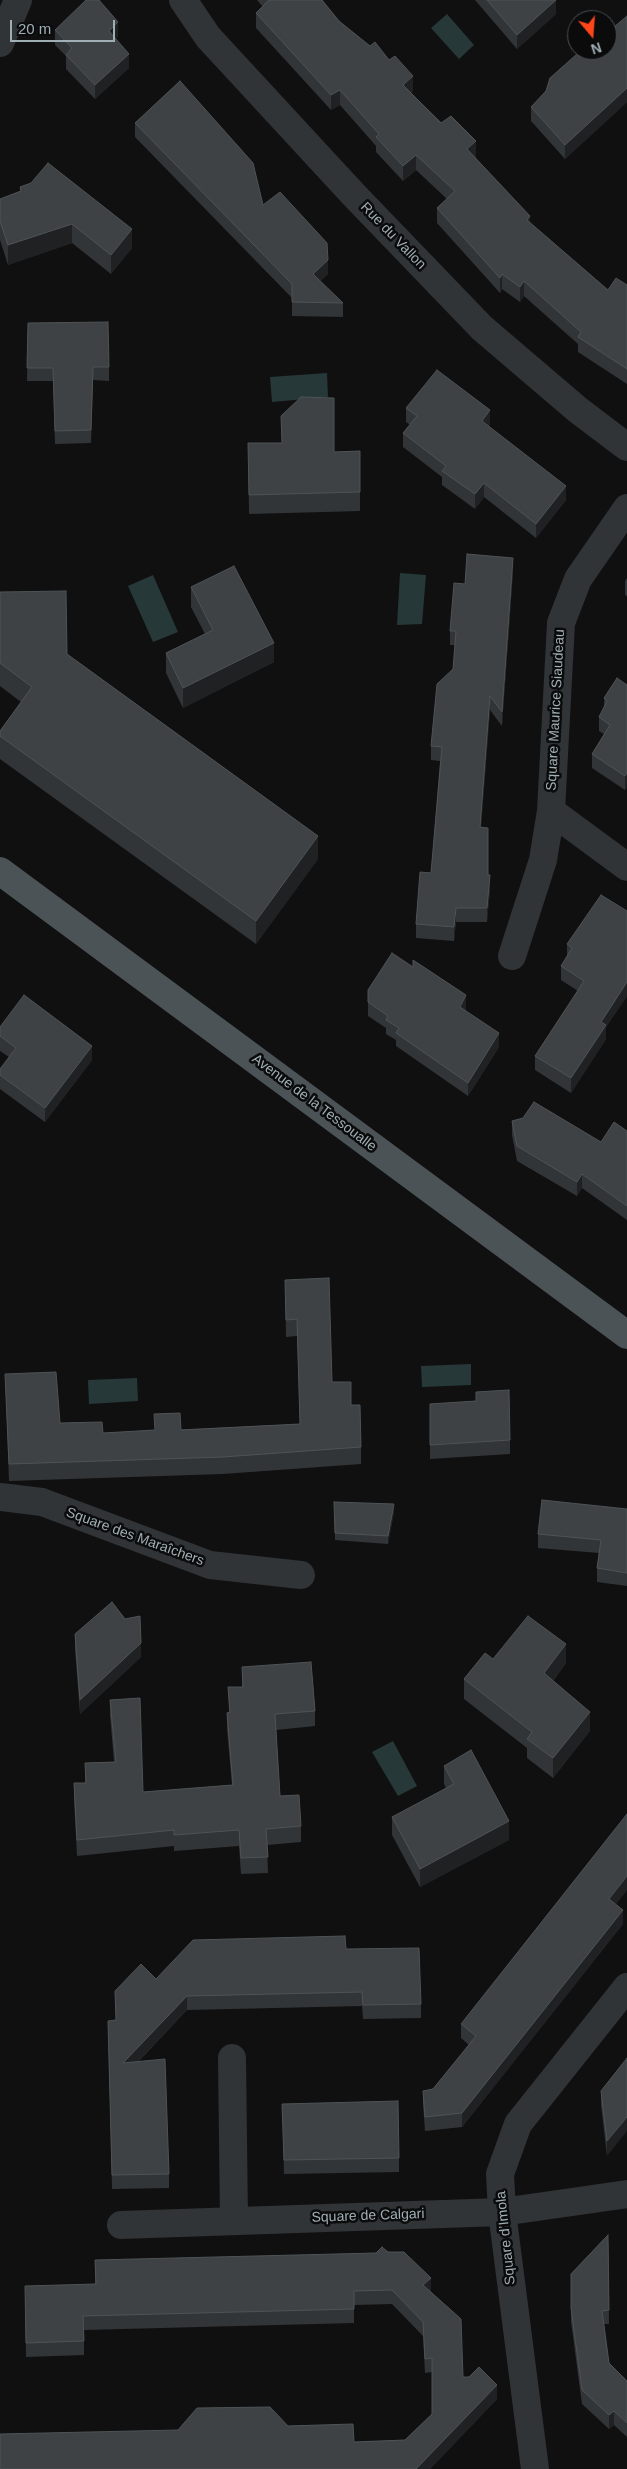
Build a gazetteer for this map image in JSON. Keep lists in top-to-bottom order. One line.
{"streets":{"main road":["Avenue de la Tessoualle"],"street":["Rue du Vallon","Square Maurice Siaudeau","Square des Maraîchers","Square de Calgari","Square d’Imola"]},"crossings":[["Square de Calgari","Square d’Imola"]],"scale_bar":"20 m","north":"bottom"}
